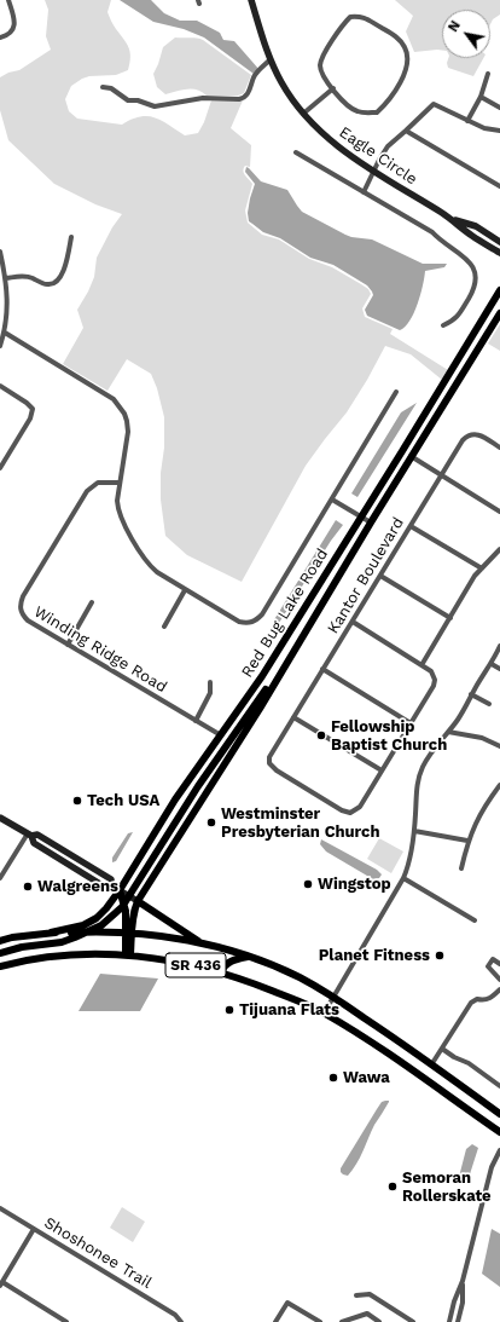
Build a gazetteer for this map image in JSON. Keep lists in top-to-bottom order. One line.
{"streets":{"main road":["Red Bug Lake Road","SR 436"],"street":["Eagle Circle","Kantor Boulevard","Winding Ridge Road","Shoshonee Trail"]},"crossings":[["Red Bug Lake Road","Winding Ridge Road"],["Red Bug Lake Road","SR 436"]],"places":["Fellowship Baptist Church","Tech USA","Westminster Presbyterian Church","Wingstop","Walgreens","Planet Fitness","Tijuana Flats","Wawa","Semoran Rollerskate"],"north":"top left"}
